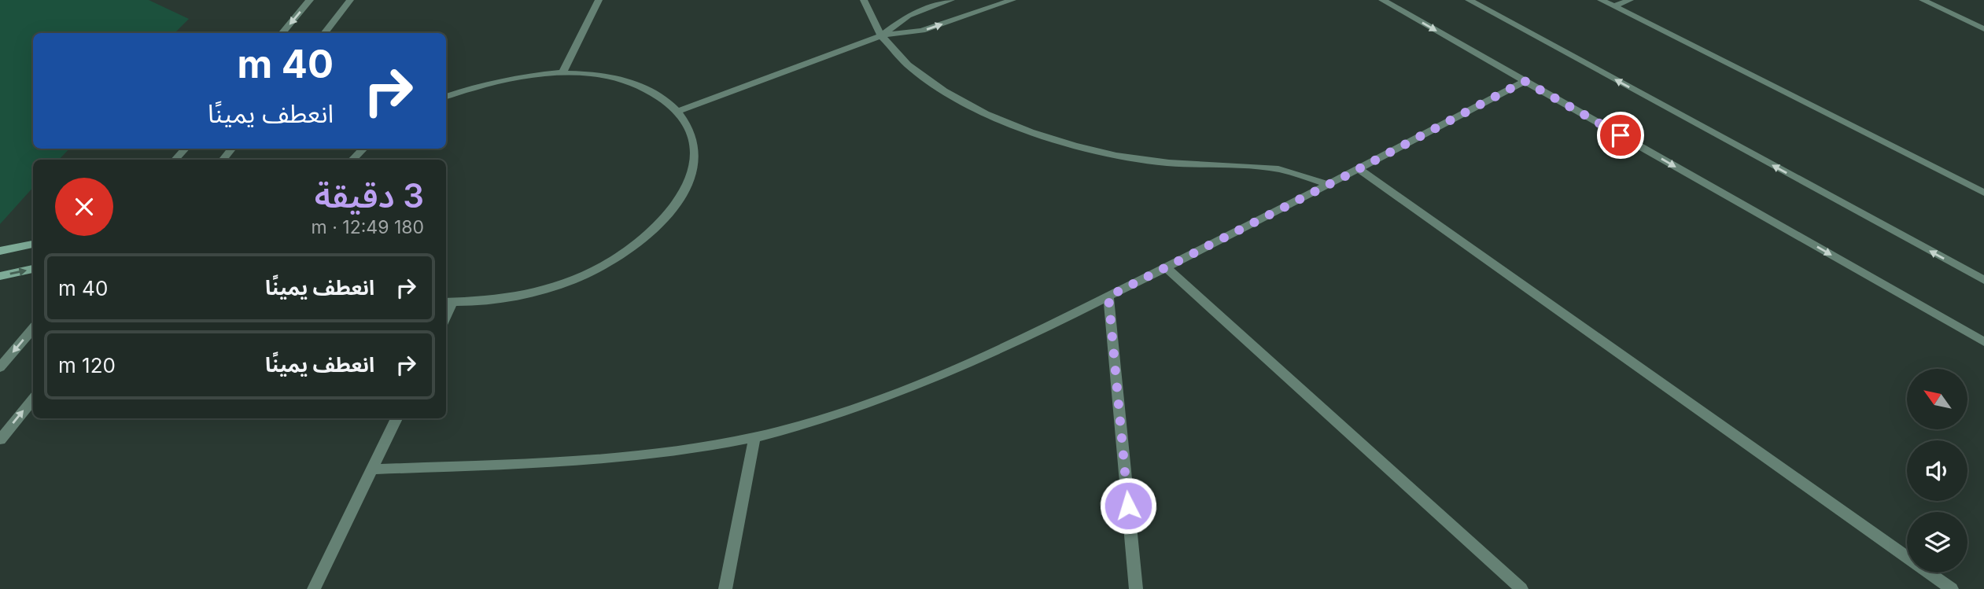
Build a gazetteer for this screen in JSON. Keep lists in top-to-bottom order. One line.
{"north":"top left","page":{"turn":["40 m","انعطف يمينًا"],"heading":["3 دقيقة","180 m · 12:49"],"list":[{"name":"انعطف يمينًا","value":"40 m"},{"name":"انعطف يمينًا","value":"120 m"}]}}
